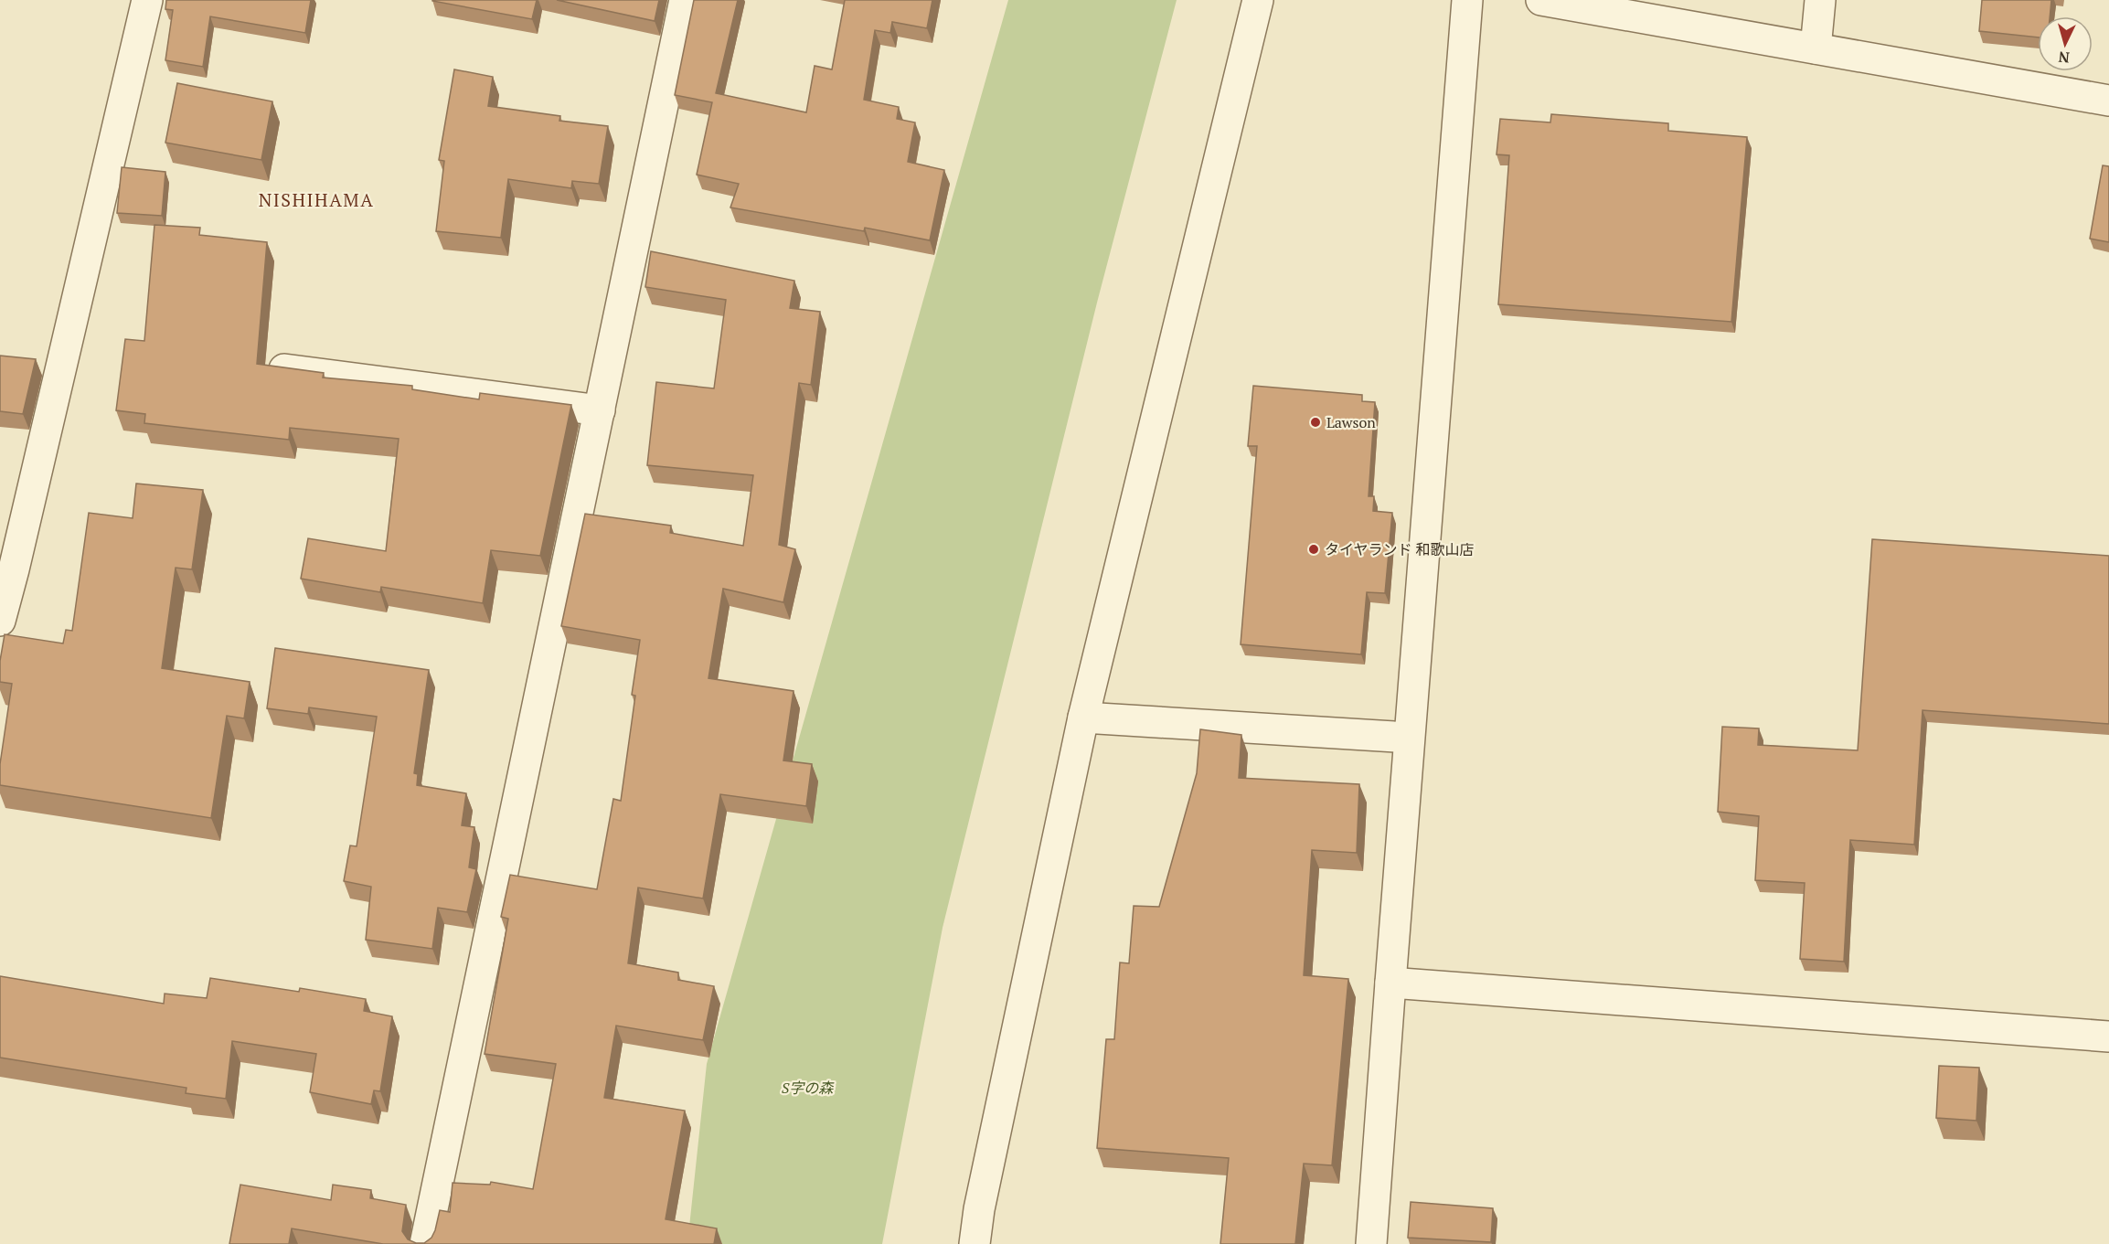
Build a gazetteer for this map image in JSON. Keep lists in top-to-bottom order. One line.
{"districts":["NISHIHAMA"],"parks":["S字の森"],"places":["Lawson","タイヤランド 和歌山店"],"north":"bottom"}
